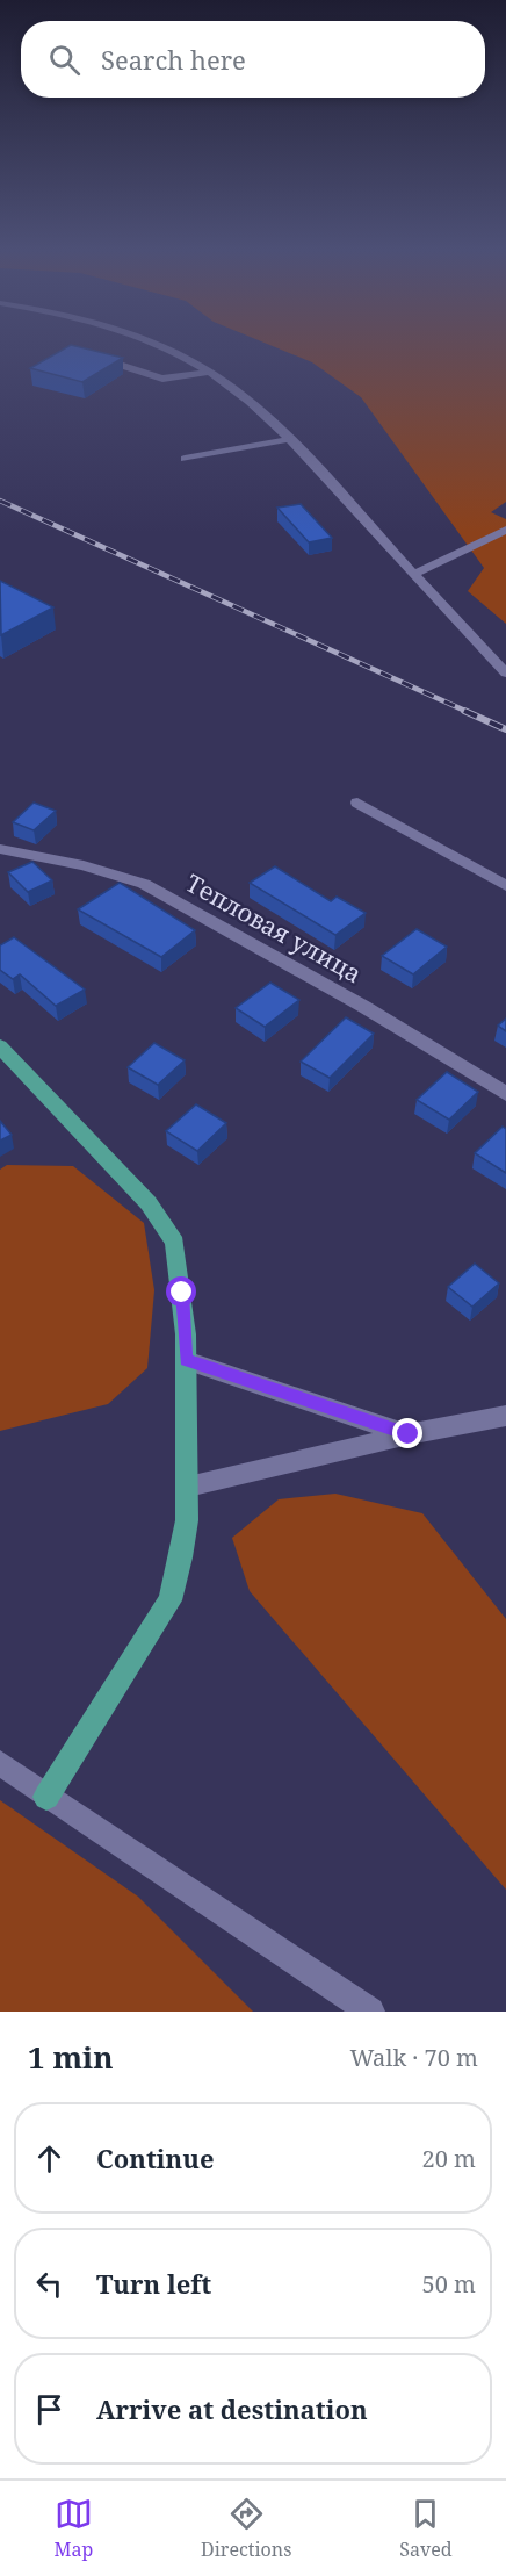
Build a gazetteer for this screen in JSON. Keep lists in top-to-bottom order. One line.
{"streets":{"street":["Тепловая улица"]},"page":{"search":"Search here","heading":["1 min","Walk · 70 m"],"list":[["Continue","20 m"],["Turn left","50 m"],"Arrive at destination"],"nav":["Map","Directions","Saved"]}}
